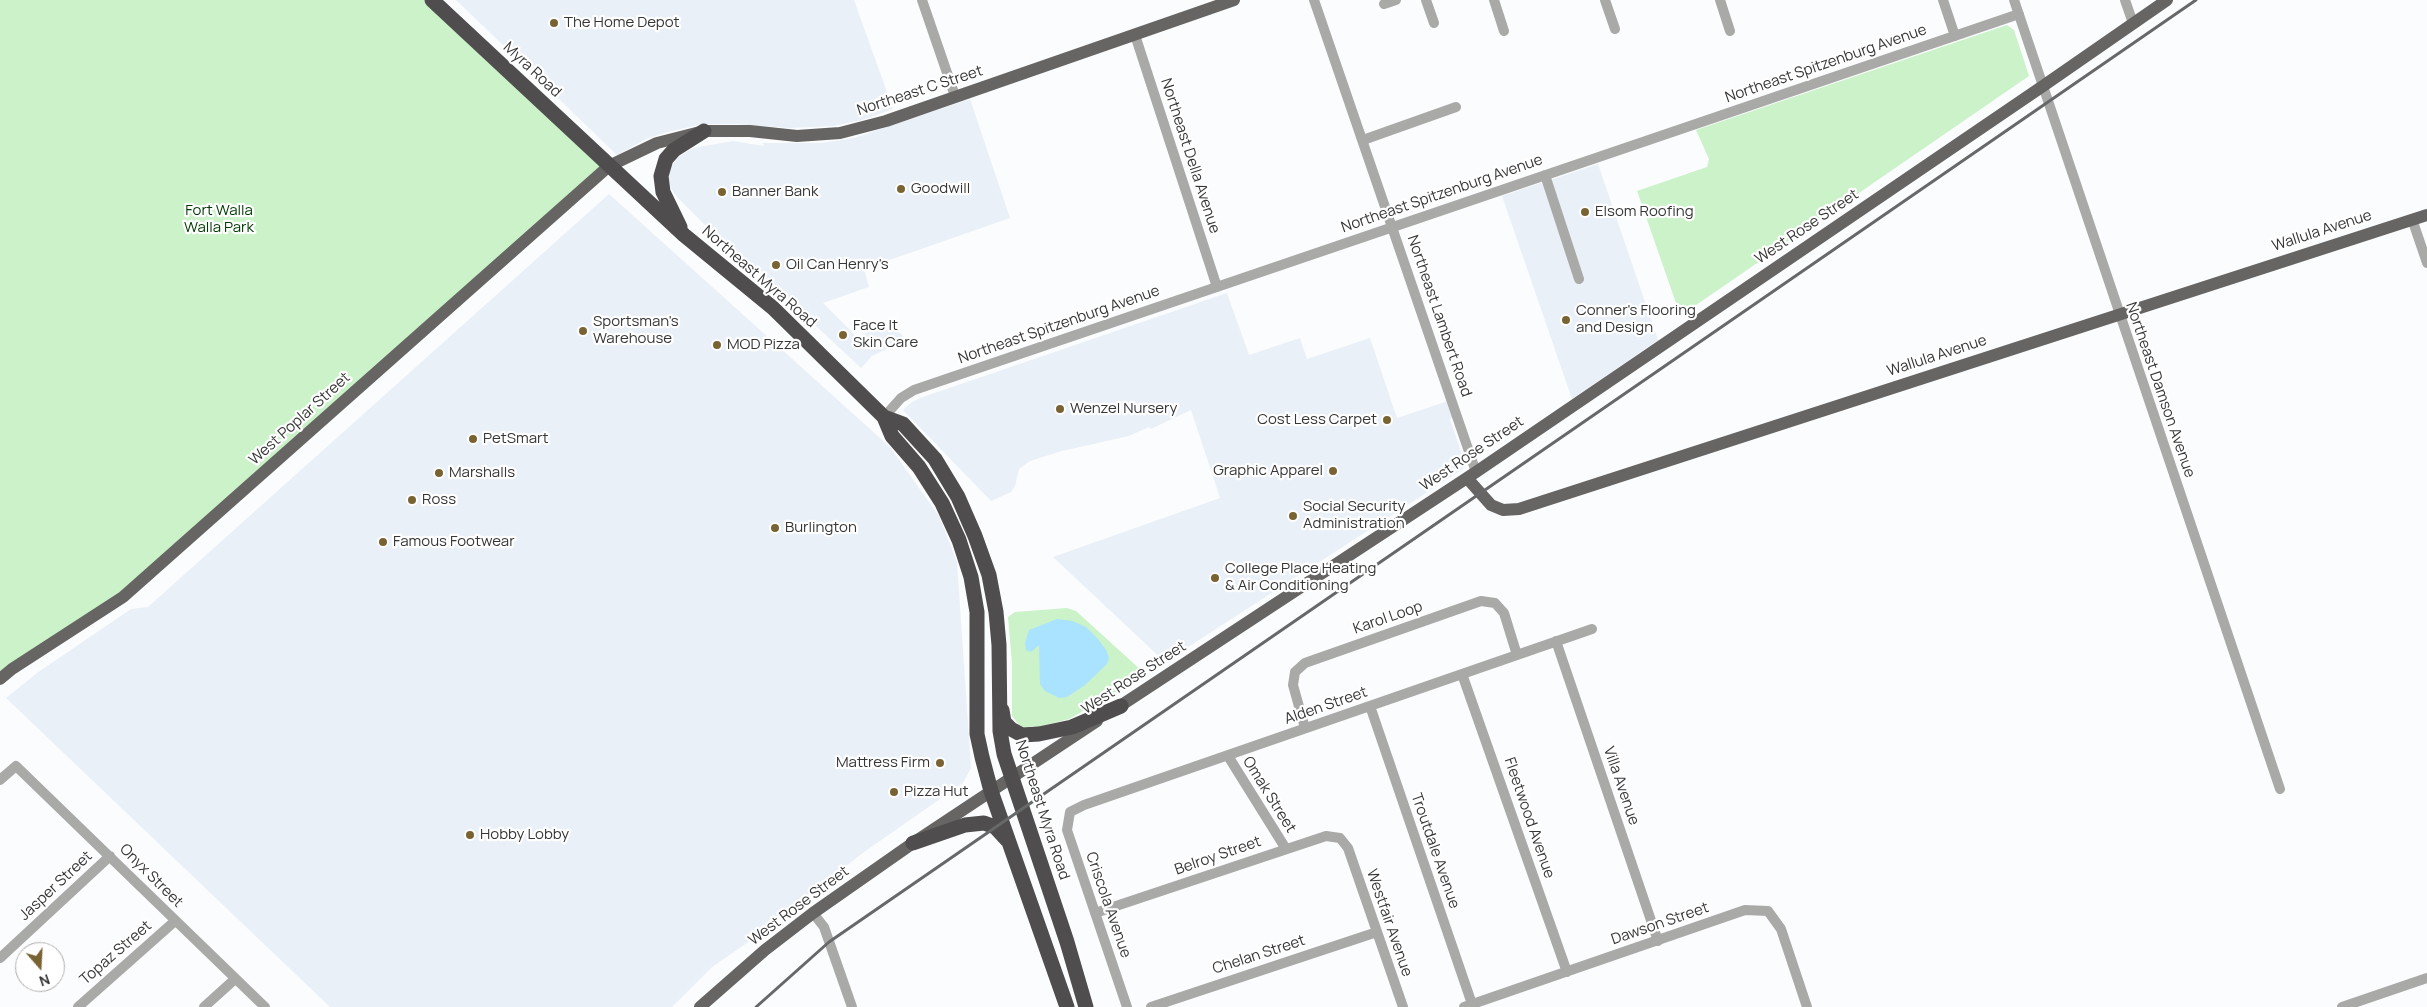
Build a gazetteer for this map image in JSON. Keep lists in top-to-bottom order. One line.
{"streets":{"highway":["Myra Road","Northeast Myra Road"],"main road":["Northeast C Street","West Rose Street","Wallula Avenue","West Poplar Street"],"street":["Northeast Spitzenburg Avenue","Northeast Della Avenue","Northeast Lambert Road","Northeast Damson Avenue","Karol Loop","Alden Street","Villa Avenue","Omak Street","Fleetwood Avenue","Troutdale Avenue","Belroy Street","Onyx Street","Jasper Street","Criscola Avenue","Westfair Avenue","Dawson Street","Topaz Street","Chelan Street"]},"crossings":[["Northeast Spitzenburg Avenue","Northeast Della Avenue"],["Northeast Spitzenburg Avenue","Northeast Myra Road"],["Northeast Spitzenburg Avenue","Northeast Lambert Road"],["Northeast Spitzenburg Avenue","Northeast Damson Avenue"],["Myra Road","Northeast C Street"],["Myra Road","Northeast Myra Road"],["Myra Road","West Poplar Street"],["Northeast C Street","Northeast Della Avenue"],["Northeast C Street","Northeast Myra Road"],["Northeast C Street","West Poplar Street"],["West Rose Street","Wallula Avenue"],["West Rose Street","Northeast Myra Road"],["West Rose Street","Northeast Lambert Road"],["West Rose Street","Northeast Damson Avenue"],["Wallula Avenue","Northeast Lambert Road"],["Wallula Avenue","Northeast Damson Avenue"],["Northeast Myra Road","West Poplar Street"],["Karol Loop","Alden Street"],["Alden Street","Villa Avenue"],["Alden Street","Omak Street"],["Alden Street","Fleetwood Avenue"],["Alden Street","Troutdale Avenue"],["Alden Street","Criscola Avenue"],["Villa Avenue","Dawson Street"],["Omak Street","Belroy Street"],["Fleetwood Avenue","Dawson Street"],["Troutdale Avenue","Dawson Street"],["Belroy Street","Criscola Avenue"],["Belroy Street","Westfair Avenue"],["Onyx Street","Jasper Street"],["Onyx Street","Topaz Street"],["Westfair Avenue","Chelan Street"]],"parks":["Fort Walla Walla Park"],"places":["The Home Depot","Goodwill","Banner Bank","Elsom Roofing","Oil Can Henry's","Conner's Flooring and Design","Sportsman's Warehouse","Face It Skin Care","MOD Pizza","Wenzel Nursery","Cost Less Carpet","PetSmart","Graphic Apparel","Marshalls","Ross","Social Security Administration","Burlington","Famous Footwear","College Place Heating & Air Conditioning","Mattress Firm","Pizza Hut","Hobby Lobby"],"north":"bottom"}
